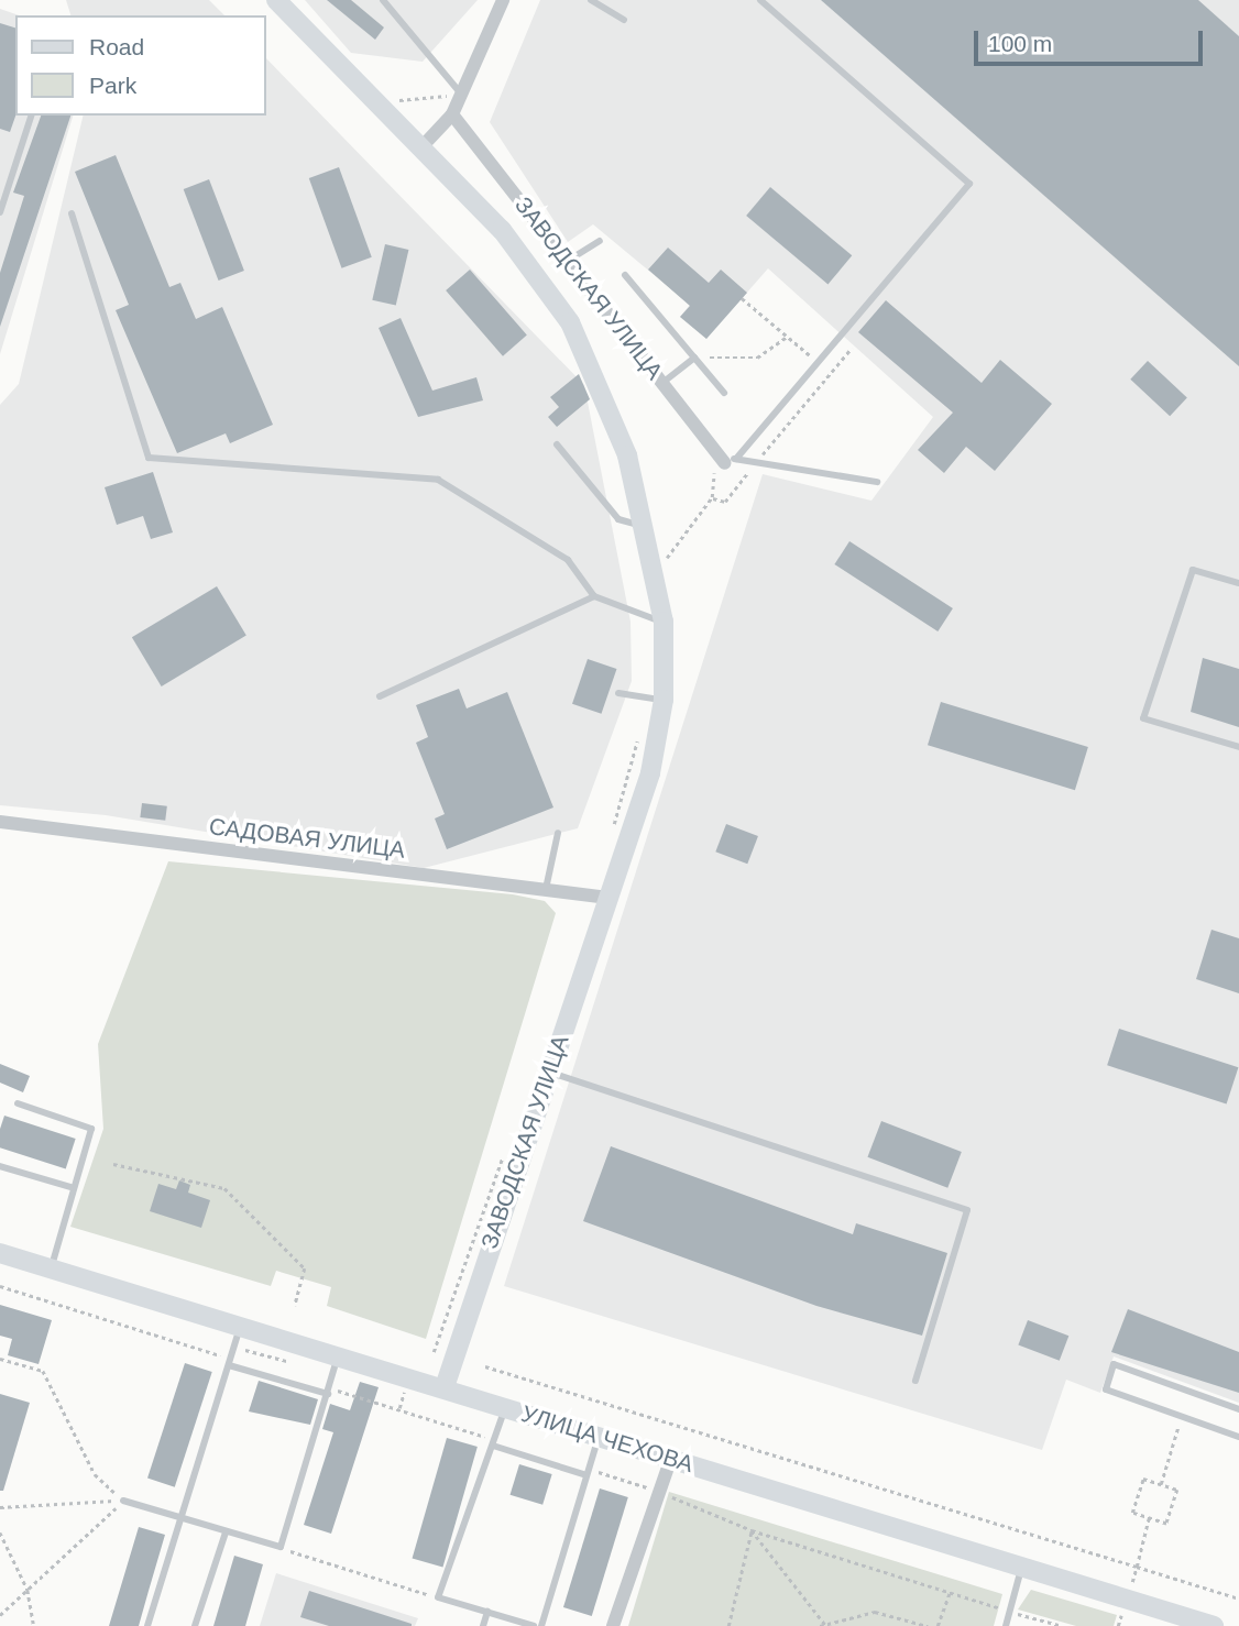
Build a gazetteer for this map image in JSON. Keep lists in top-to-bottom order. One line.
{"streets":{"main road":["ЗАВОДСКАЯ УЛИЦА","УЛИЦА ЧЕХОВА"],"street":["САДОВАЯ УЛИЦА"]},"crossings":[["ЗАВОДСКАЯ УЛИЦА","САДОВАЯ УЛИЦА"],["ЗАВОДСКАЯ УЛИЦА","УЛИЦА ЧЕХОВА"]],"legend":["Road","Park"],"scale_bar":"100 m"}
